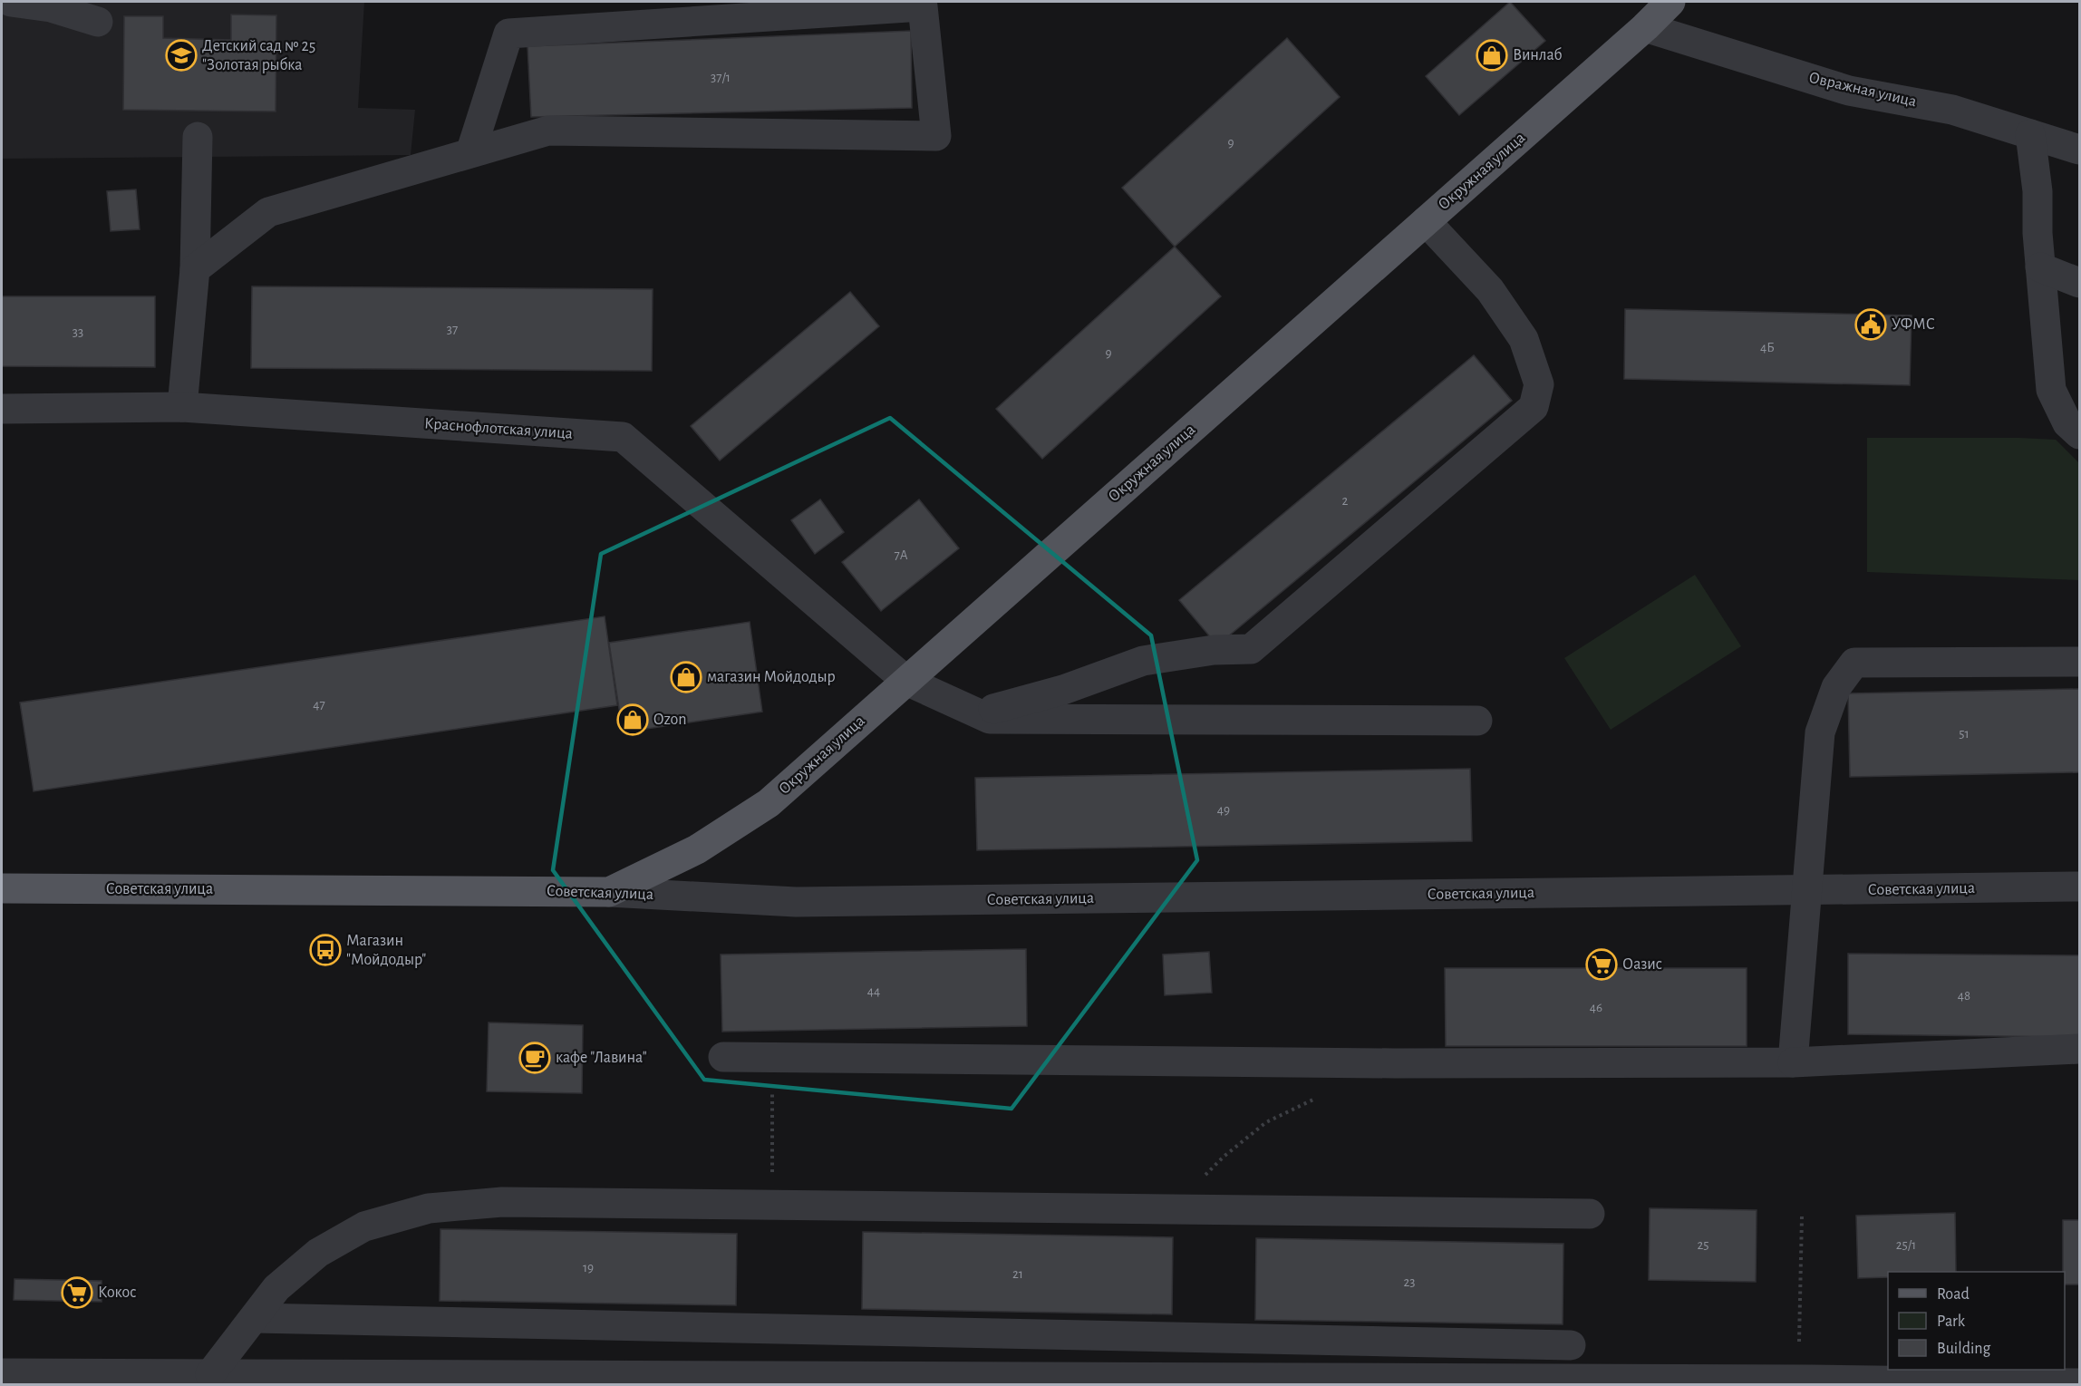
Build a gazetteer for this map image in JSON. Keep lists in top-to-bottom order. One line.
{"streets":{"main road":["Окружная улица","Советская улица"],"street":["Овражная улица","Краснофлотская улица"]},"crossings":[["Овражная улица","Окружная улица"],["Окружная улица","Краснофлотская улица"],["Окружная улица","Советская улица"]],"places":{"school or university":["Детский сад № 25 \"Золотая рыбка"],"shop":["Винлаб","магазин Мойдодыр","Ozon"],"public building":["УФМС"],"bus stop":["Магазин \"Мойдодыр\""],"supermarket":["Оазис","Кокос"],"cafe":["кафе \"Лавина\""]},"house_numbers":["37/1","9","37","33","4Б","9","2","7А","47","51","49","44","48","46","25","25/1","19","21","23"],"legend":["Road","Park","Building"]}
